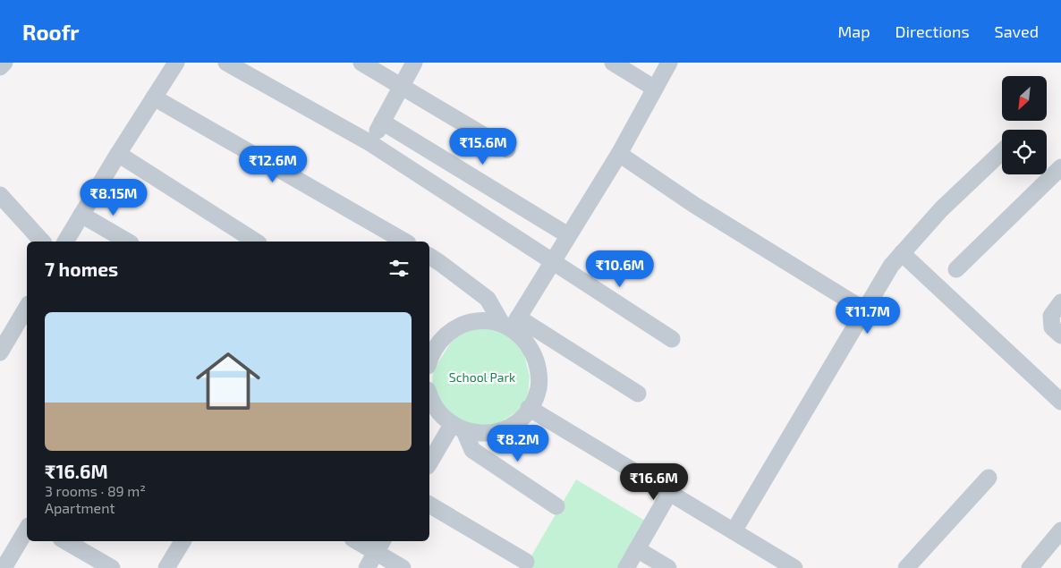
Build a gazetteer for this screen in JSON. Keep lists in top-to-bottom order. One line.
{"parks":["School Park"],"north":"bottom left","page":{"header":"Roofr","nav":["Map","Directions","Saved"],"price":["₹15.6M","₹12.6M","₹8.15M","₹10.6M","₹11.7M","₹8.2M","₹16.6M"],"heading":"7 homes","list":[{"name":"₹16.6M","note":"3 rooms · 89 m² · Apartment"}]}}
